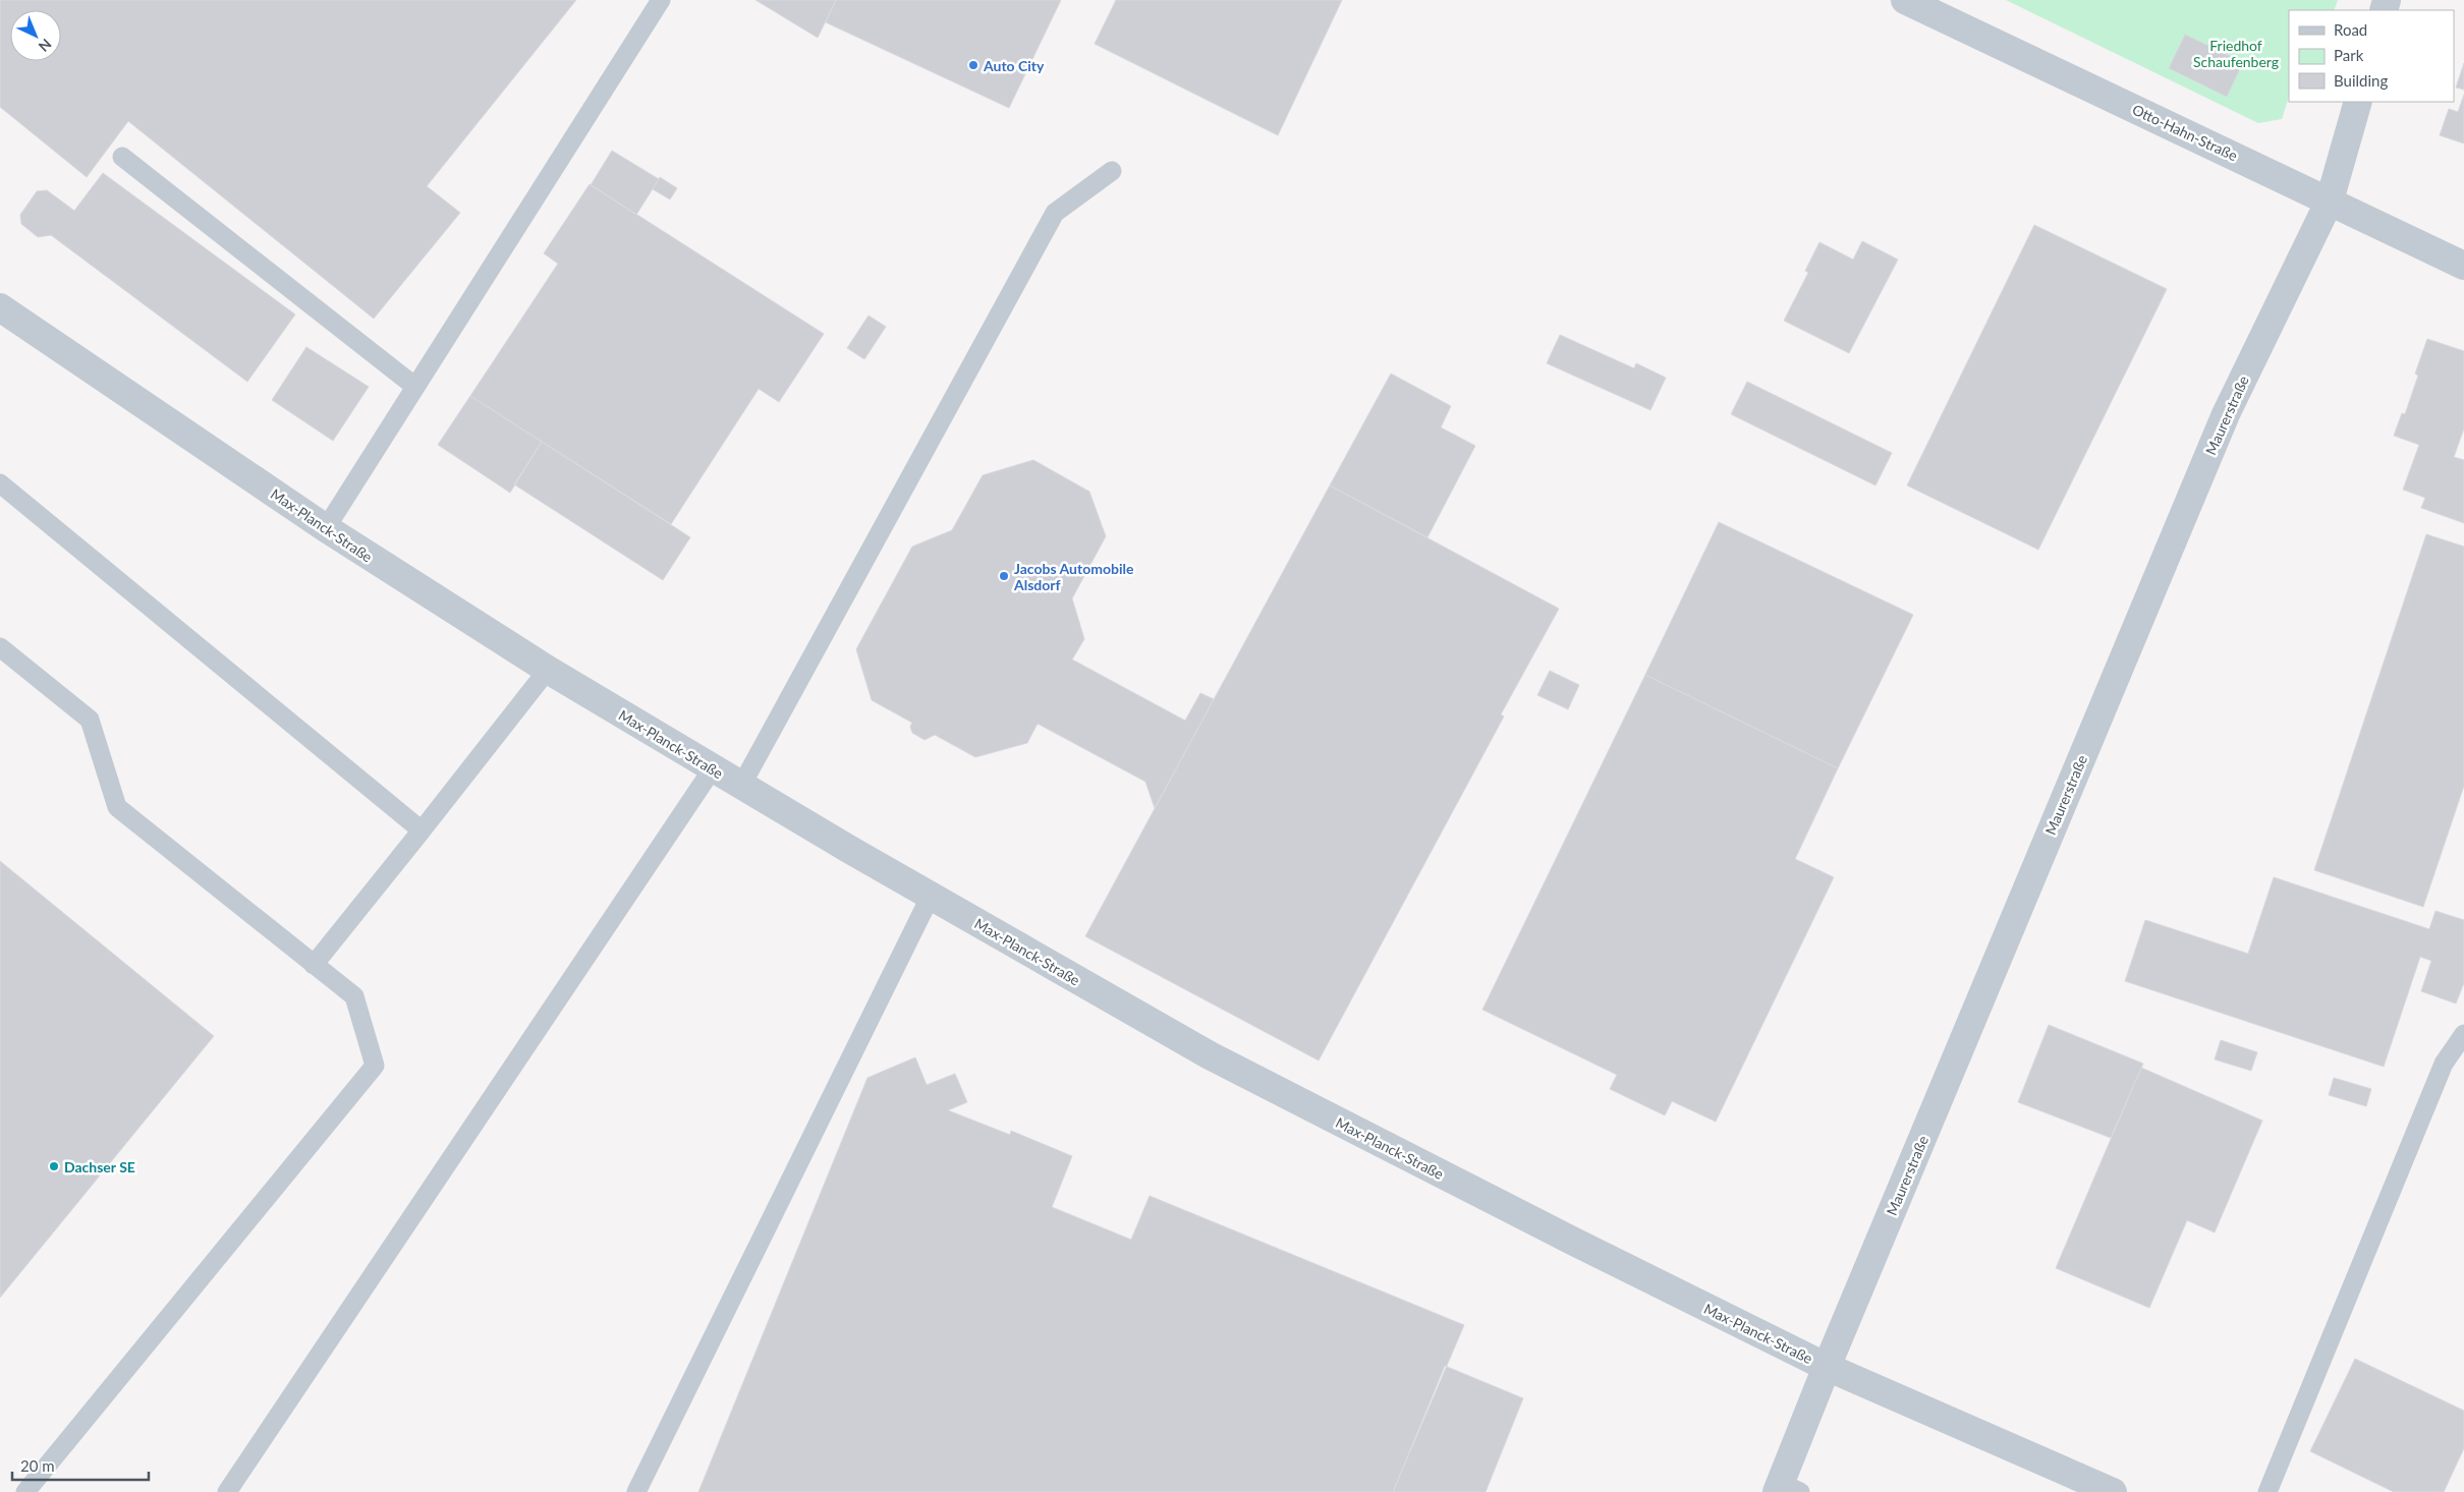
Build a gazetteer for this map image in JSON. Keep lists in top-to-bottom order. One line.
{"streets":{"street":["Otto-Hahn-Straße","Maurerstraße","Max-Planck-Straße"]},"crossings":[["Otto-Hahn-Straße","Maurerstraße"],["Maurerstraße","Max-Planck-Straße"]],"parks":["Friedhof Schaufenberg"],"places":["Auto City","Jacobs Automobile Alsdorf","Dachser SE"],"legend":["Road","Park","Building"],"scale_bar":"20 m","north":"bottom right"}
